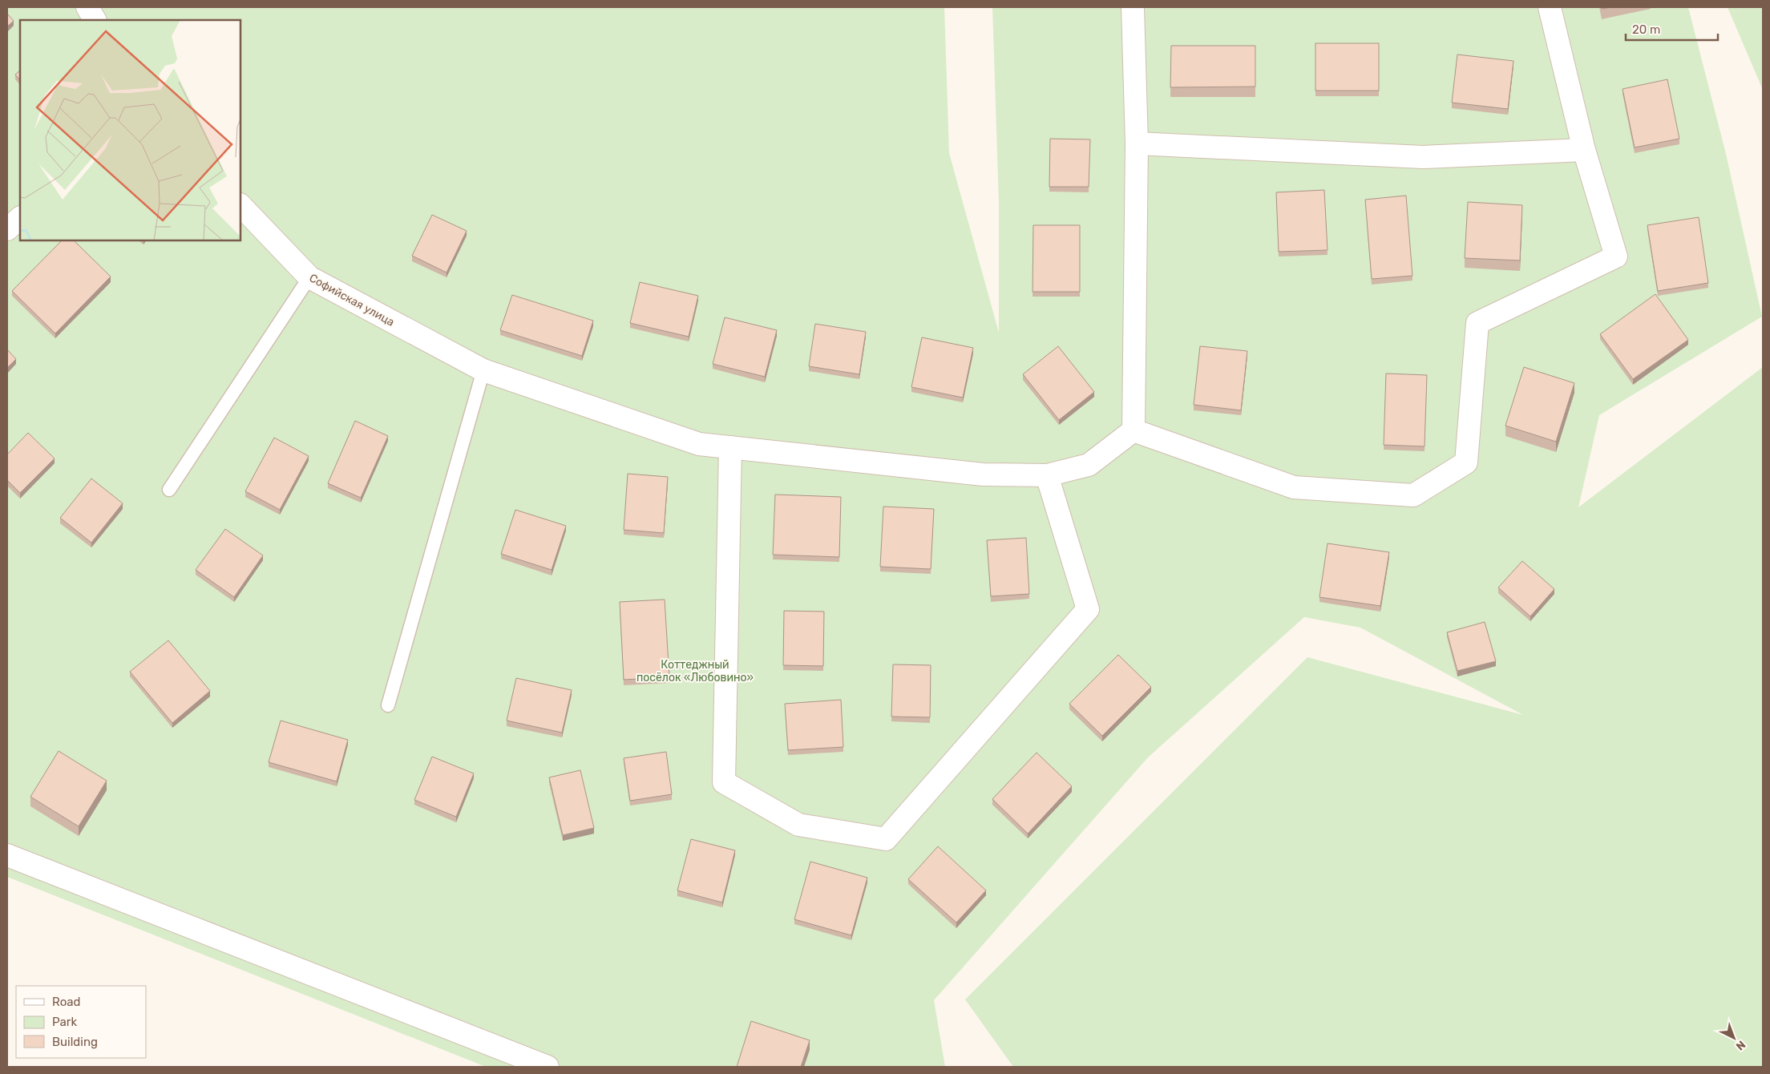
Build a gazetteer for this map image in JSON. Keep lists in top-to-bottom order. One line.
{"streets":{"street":["Софийская улица"]},"parks":["Коттеджный посёлок «Любовино»"],"legend":["Road","Park","Building"],"scale_bar":"20 m","north":"bottom right"}
